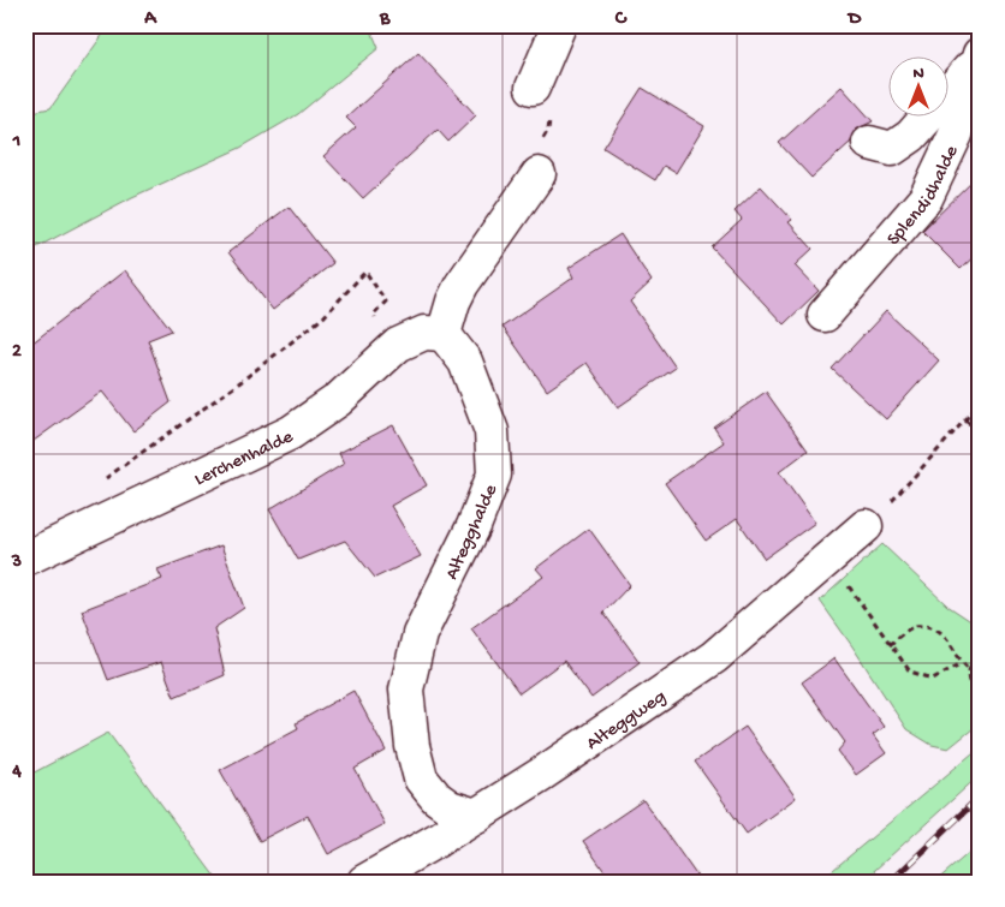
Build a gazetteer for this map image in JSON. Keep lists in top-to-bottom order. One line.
{"streets":{"street":["Splendidhalde","Lerchenhalde","Altegghalde","Alteggweg"]},"crossings":[["Lerchenhalde","Altegghalde"],["Altegghalde","Alteggweg"]],"north":"top","grid":{"columns":["A","B","C","D"],"rows":["1","2","3","4"]}}
